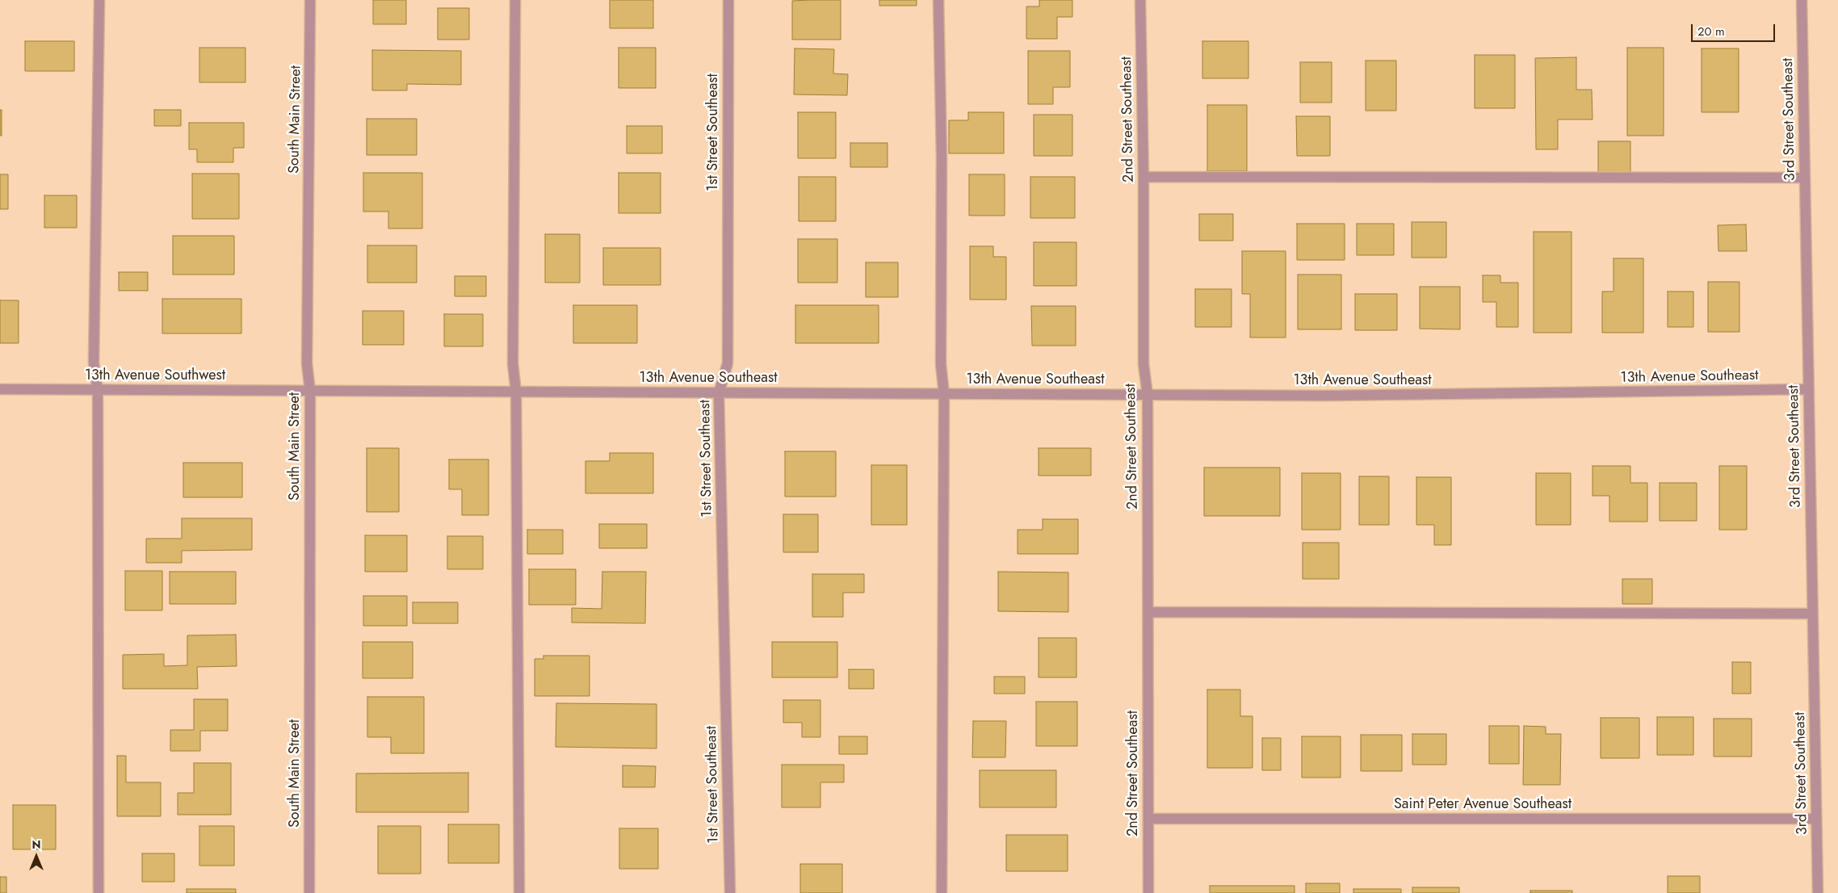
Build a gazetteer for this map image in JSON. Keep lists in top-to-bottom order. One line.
{"streets":{"street":["South Main Street","2nd Street Southeast","3rd Street Southeast","1st Street Southeast","13th Avenue Southwest","13th Avenue Southeast","Saint Peter Avenue Southeast"]},"crossings":[["South Main Street","13th Avenue Southwest"],["South Main Street","13th Avenue Southeast"],["2nd Street Southeast","13th Avenue Southeast"],["2nd Street Southeast","Saint Peter Avenue Southeast"],["3rd Street Southeast","13th Avenue Southeast"],["3rd Street Southeast","Saint Peter Avenue Southeast"],["1st Street Southeast","13th Avenue Southeast"],["13th Avenue Southwest","13th Avenue Southeast"]],"scale_bar":"20 m","north":"top"}
